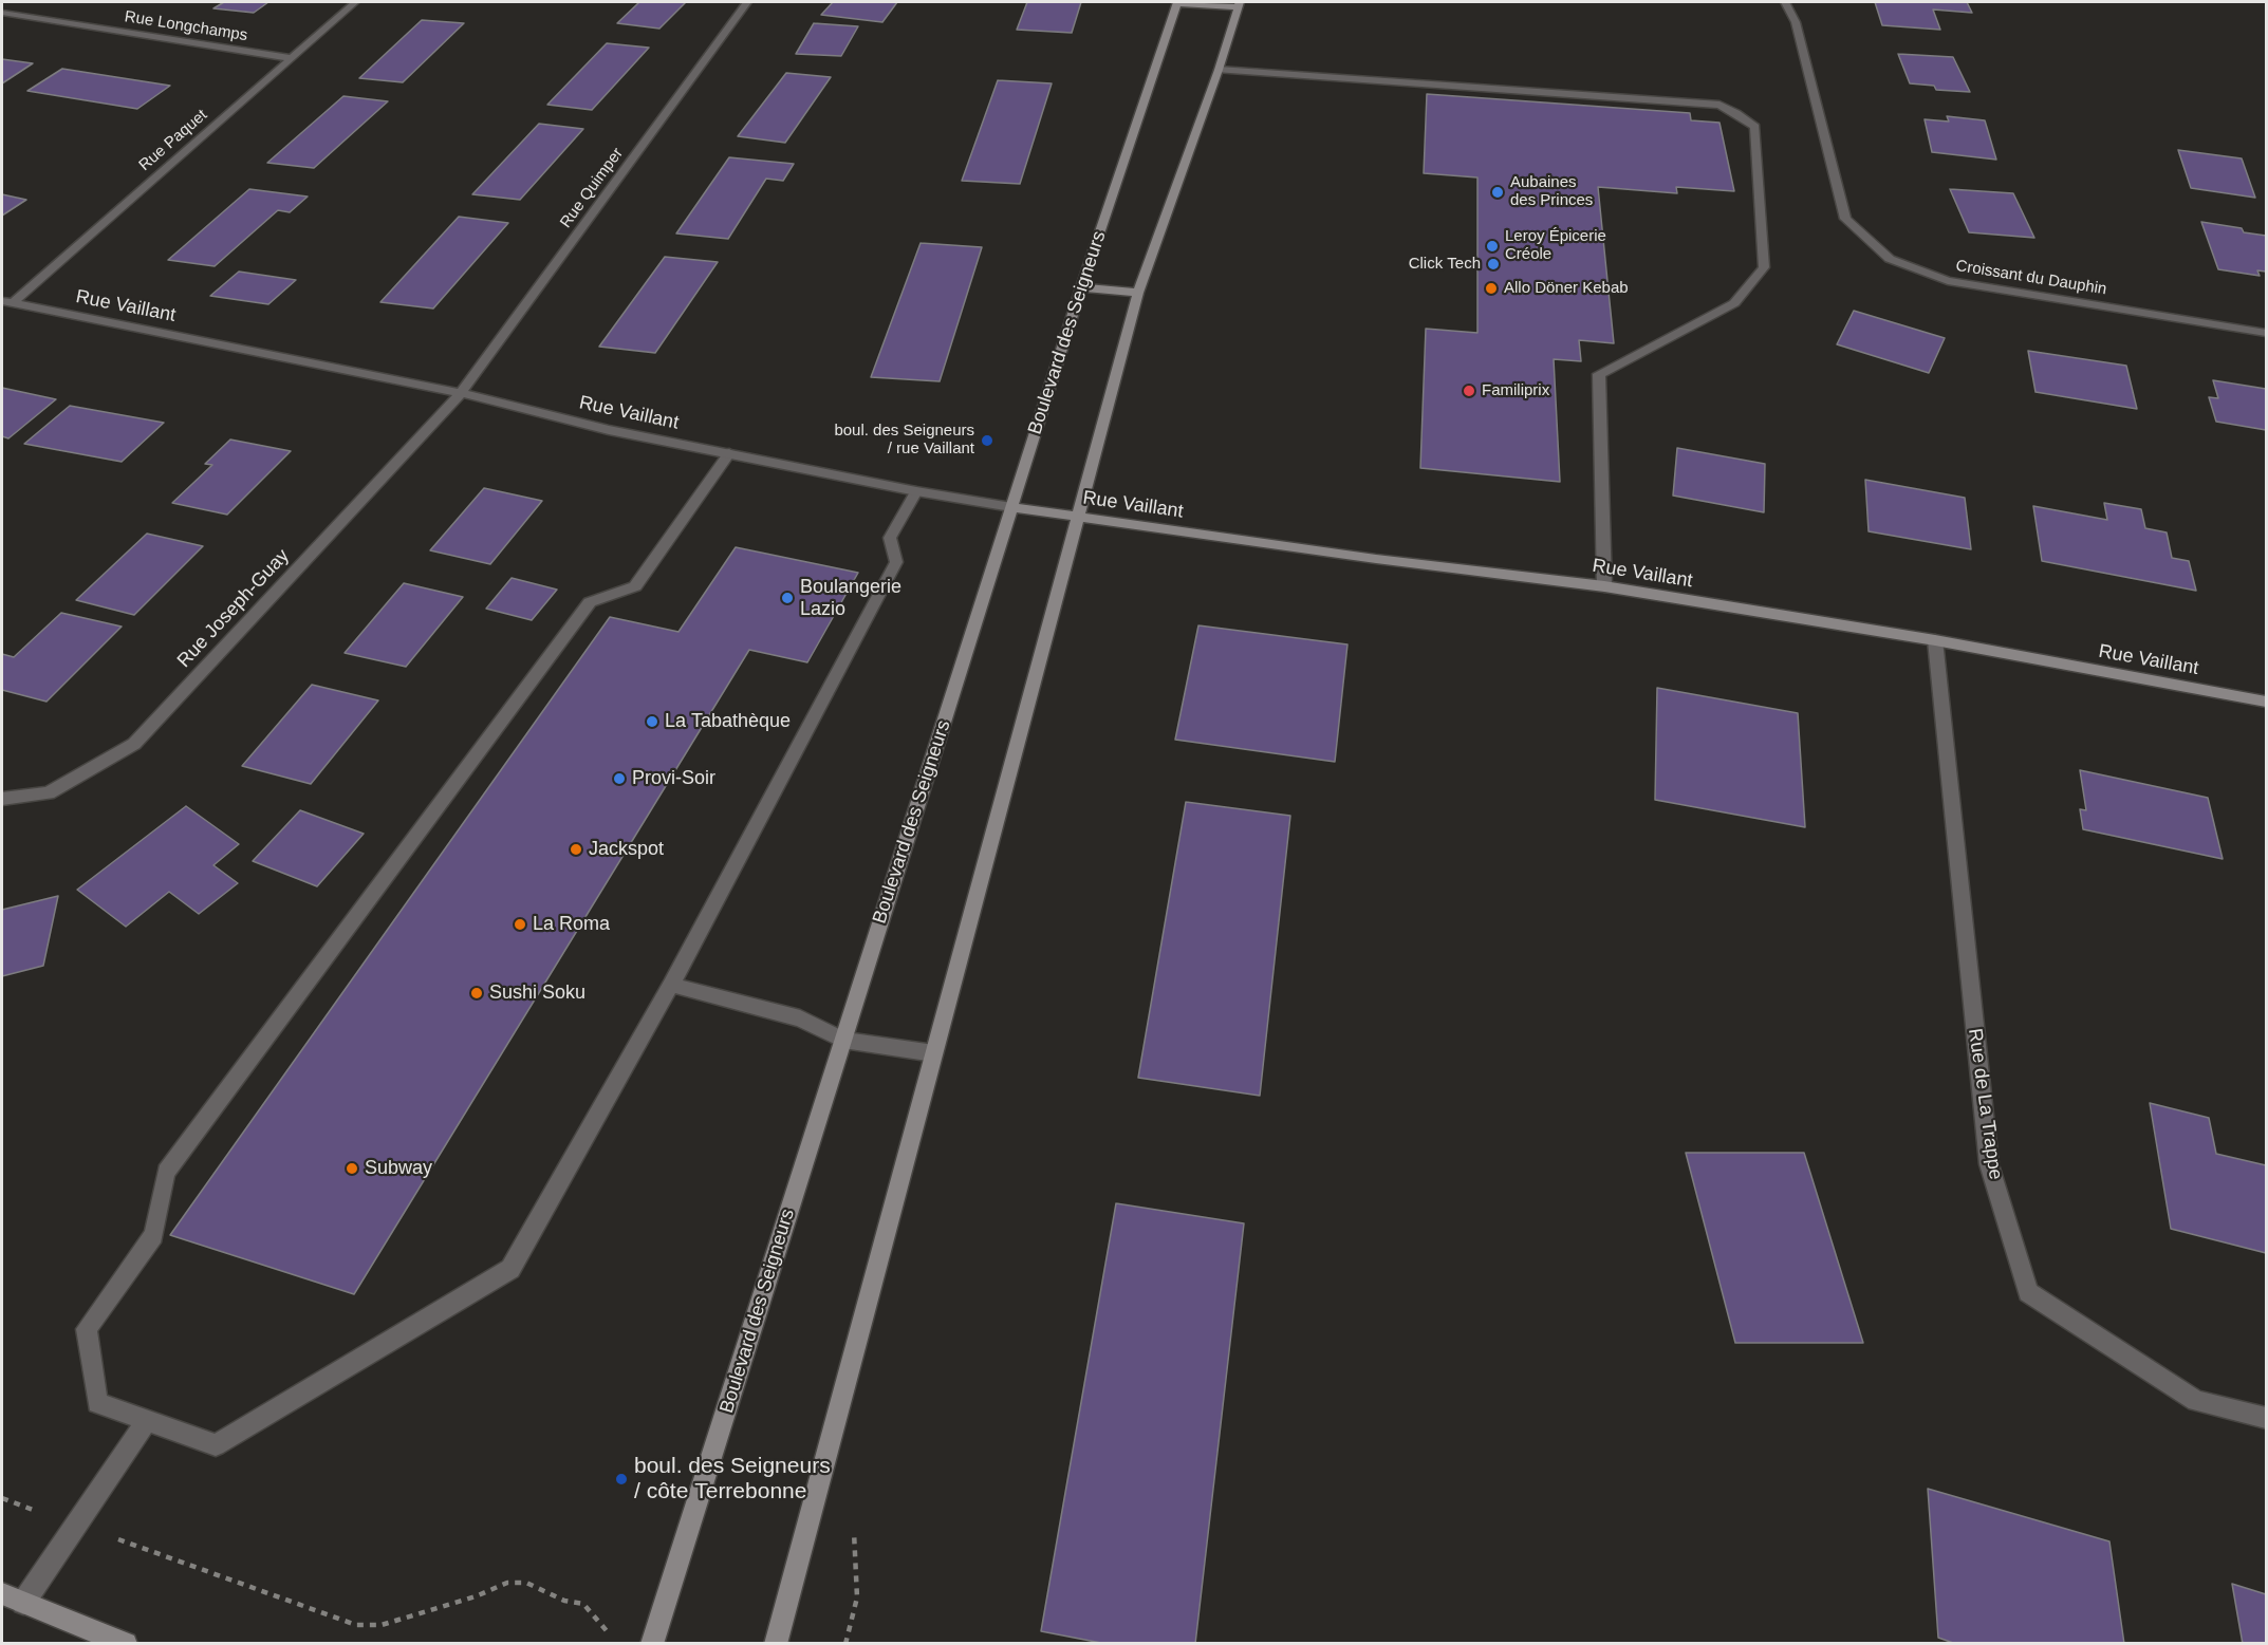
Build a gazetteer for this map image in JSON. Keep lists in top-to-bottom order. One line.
{"streets":{"street":["Rue Longchamps","Rue Paquet","Rue Quimper","Croissant du Dauphin","Rue Vaillant","Boulevard des Seigneurs","Rue Joseph-Guay","Rue de La Trappe"]},"crossings":[["Rue Longchamps","Rue Paquet"],["Rue Paquet","Rue Vaillant"],["Rue Quimper","Rue Vaillant"],["Rue Quimper","Rue Joseph-Guay"],["Rue Vaillant","Boulevard des Seigneurs"],["Rue Vaillant","Rue Joseph-Guay"],["Rue Vaillant","Rue de La Trappe"]],"places":["Aubaines des Princes","Leroy Épicerie Créole","Click Tech","Allo Döner Kebab","Familiprix","boul. des Seigneurs / rue Vaillant","Boulangerie Lazio","La Tabathèque","Provi-Soir","Jackspot","La Roma","Sushi Soku","Subway","boul. des Seigneurs / côte Terrebonne"]}
